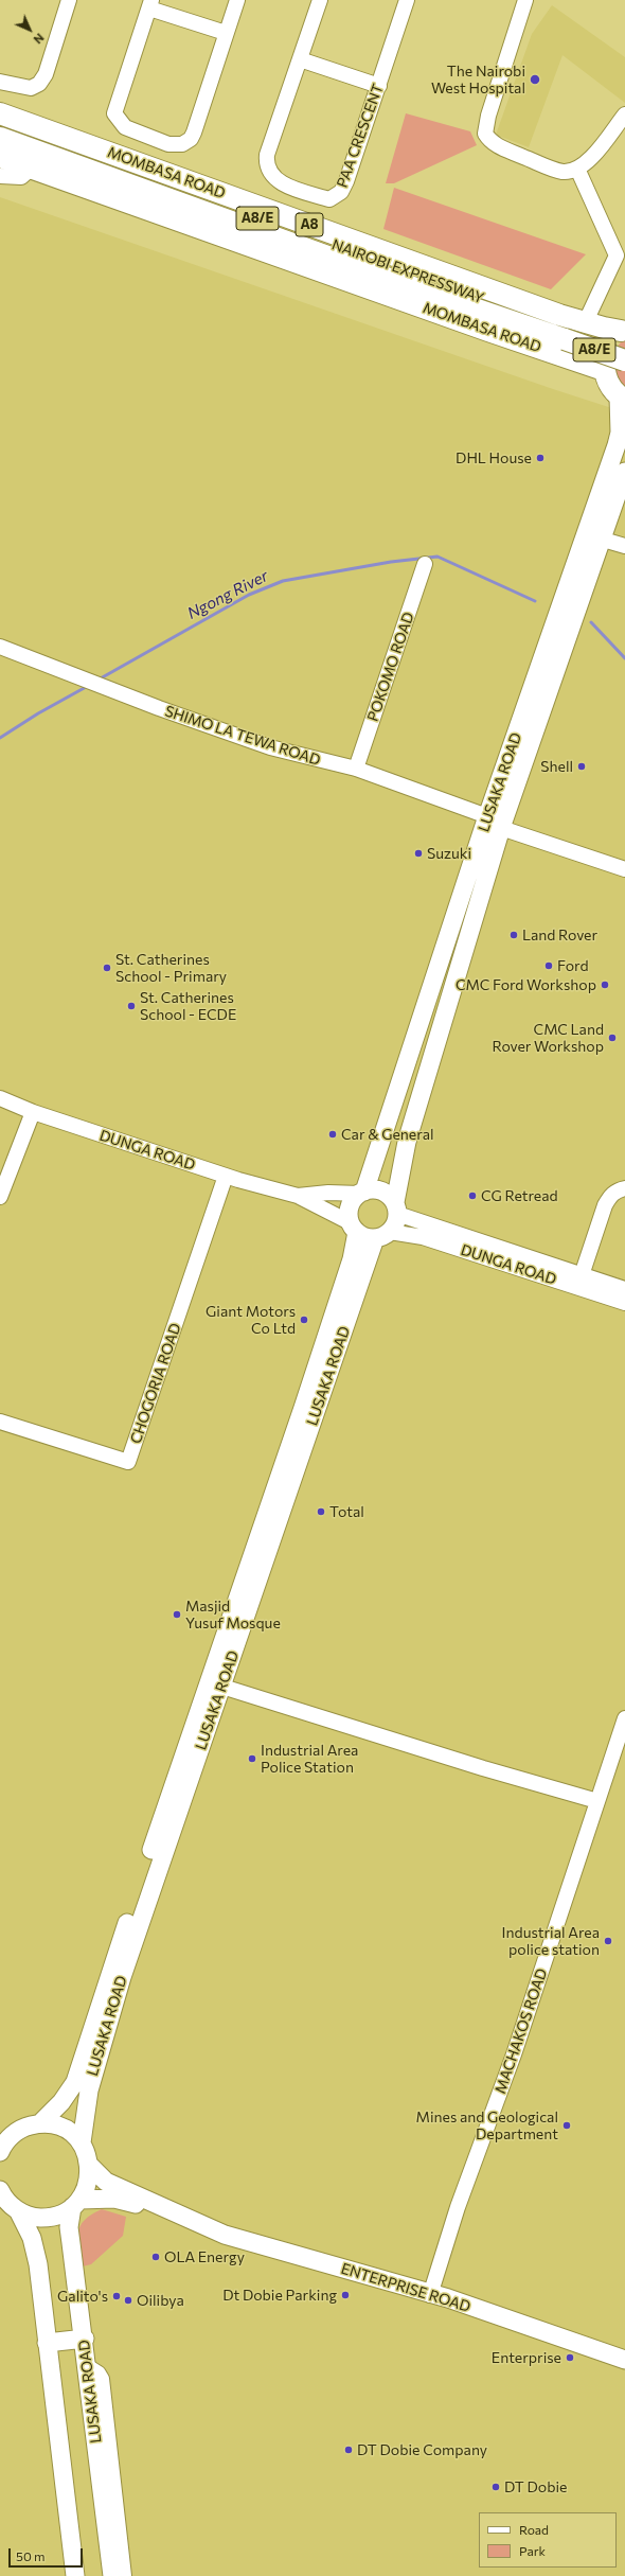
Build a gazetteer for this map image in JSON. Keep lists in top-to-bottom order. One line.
{"streets":{"highway":["MOMBASA ROAD","A8/E","A8","NAIROBI EXPRESSWAY"],"main road":["LUSAKA ROAD","ENTERPRISE ROAD"],"street":["PAA CRESCENT","POKOMO ROAD","SHIMO LA TEWA ROAD","DUNGA ROAD","CHOGORIA ROAD","MACHAKOS ROAD"]},"crossings":[["MOMBASA ROAD","NAIROBI EXPRESSWAY"],["POKOMO ROAD","SHIMO LA TEWA ROAD"],["SHIMO LA TEWA ROAD","LUSAKA ROAD"],["LUSAKA ROAD","DUNGA ROAD"],["LUSAKA ROAD","ENTERPRISE ROAD"],["DUNGA ROAD","CHOGORIA ROAD"],["MACHAKOS ROAD","ENTERPRISE ROAD"]],"water":["Ngong River"],"places":["The Nairobi West Hospital","DHL House","Shell","Suzuki","Land Rover","Ford","St. Catherines School - Primary","CMC Ford Workshop","St. Catherines School - ECDE","CMC Land Rover Workshop","Car & General","CG Retread","Giant Motors Co Ltd","Total","Masjid Yusuf Mosque","Industrial Area Police Station","Industrial Area police station","Mines and Geological Department","OLA Energy","Dt Dobie Parking","Galito's","Oilibya","Enterprise","DT Dobie Company","DT Dobie"],"legend":["Road","Park"],"scale_bar":"50 m","north":"bottom right"}
